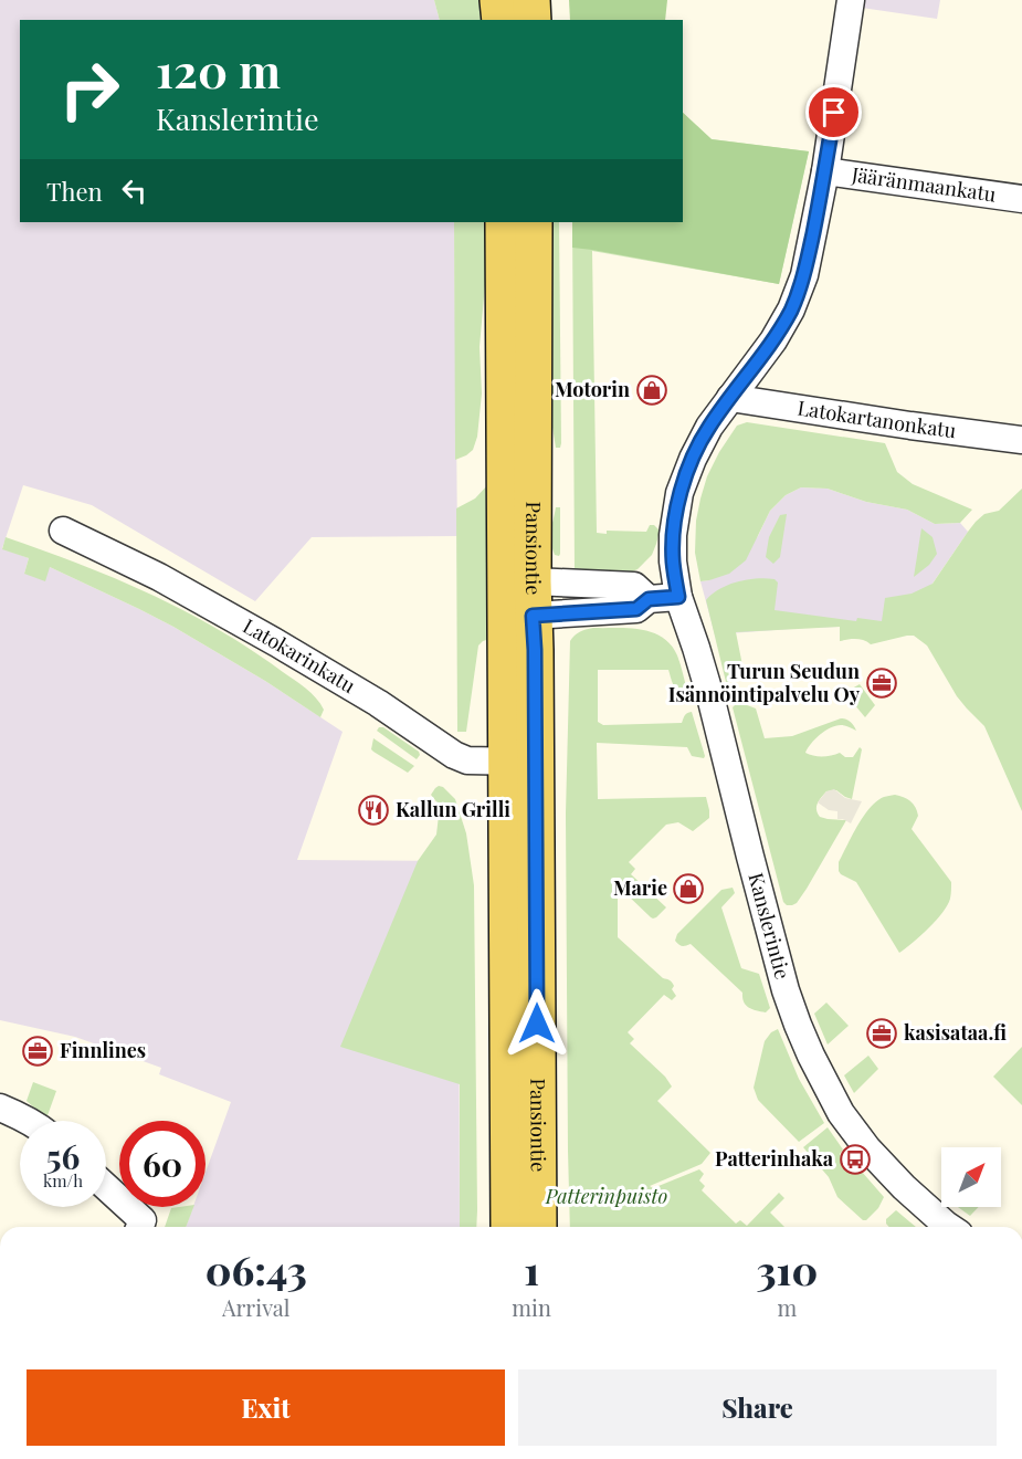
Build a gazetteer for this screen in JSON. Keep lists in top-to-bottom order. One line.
{"streets":{"main road":["Pansiontie"],"street":["Jääränmaankatu","Latokartanonkatu","Latokarinkatu","Kanslerintie"]},"crossings":[["Jääränmaankatu","Kanslerintie"],["Latokartanonkatu","Kanslerintie"],["Pansiontie","Latokarinkatu"]],"parks":["Patterinpuisto"],"places":{"shop":["Motorin","Marie"],"office":["Turun Seudun Isännöintipalvelu Oy","kasisataa.fi","Finnlines"],"restaurant":["Kallun Grilli"],"bus stop":["Patterinhaka"]},"north":"top right","page":{"turn":["120 m","Kanslerintie"],"then":"Then","speed":"56 km/h","limit":"60","eta":["06:43","Arrival","1","min","310","m"],"buttons":["Exit","Share"]}}
